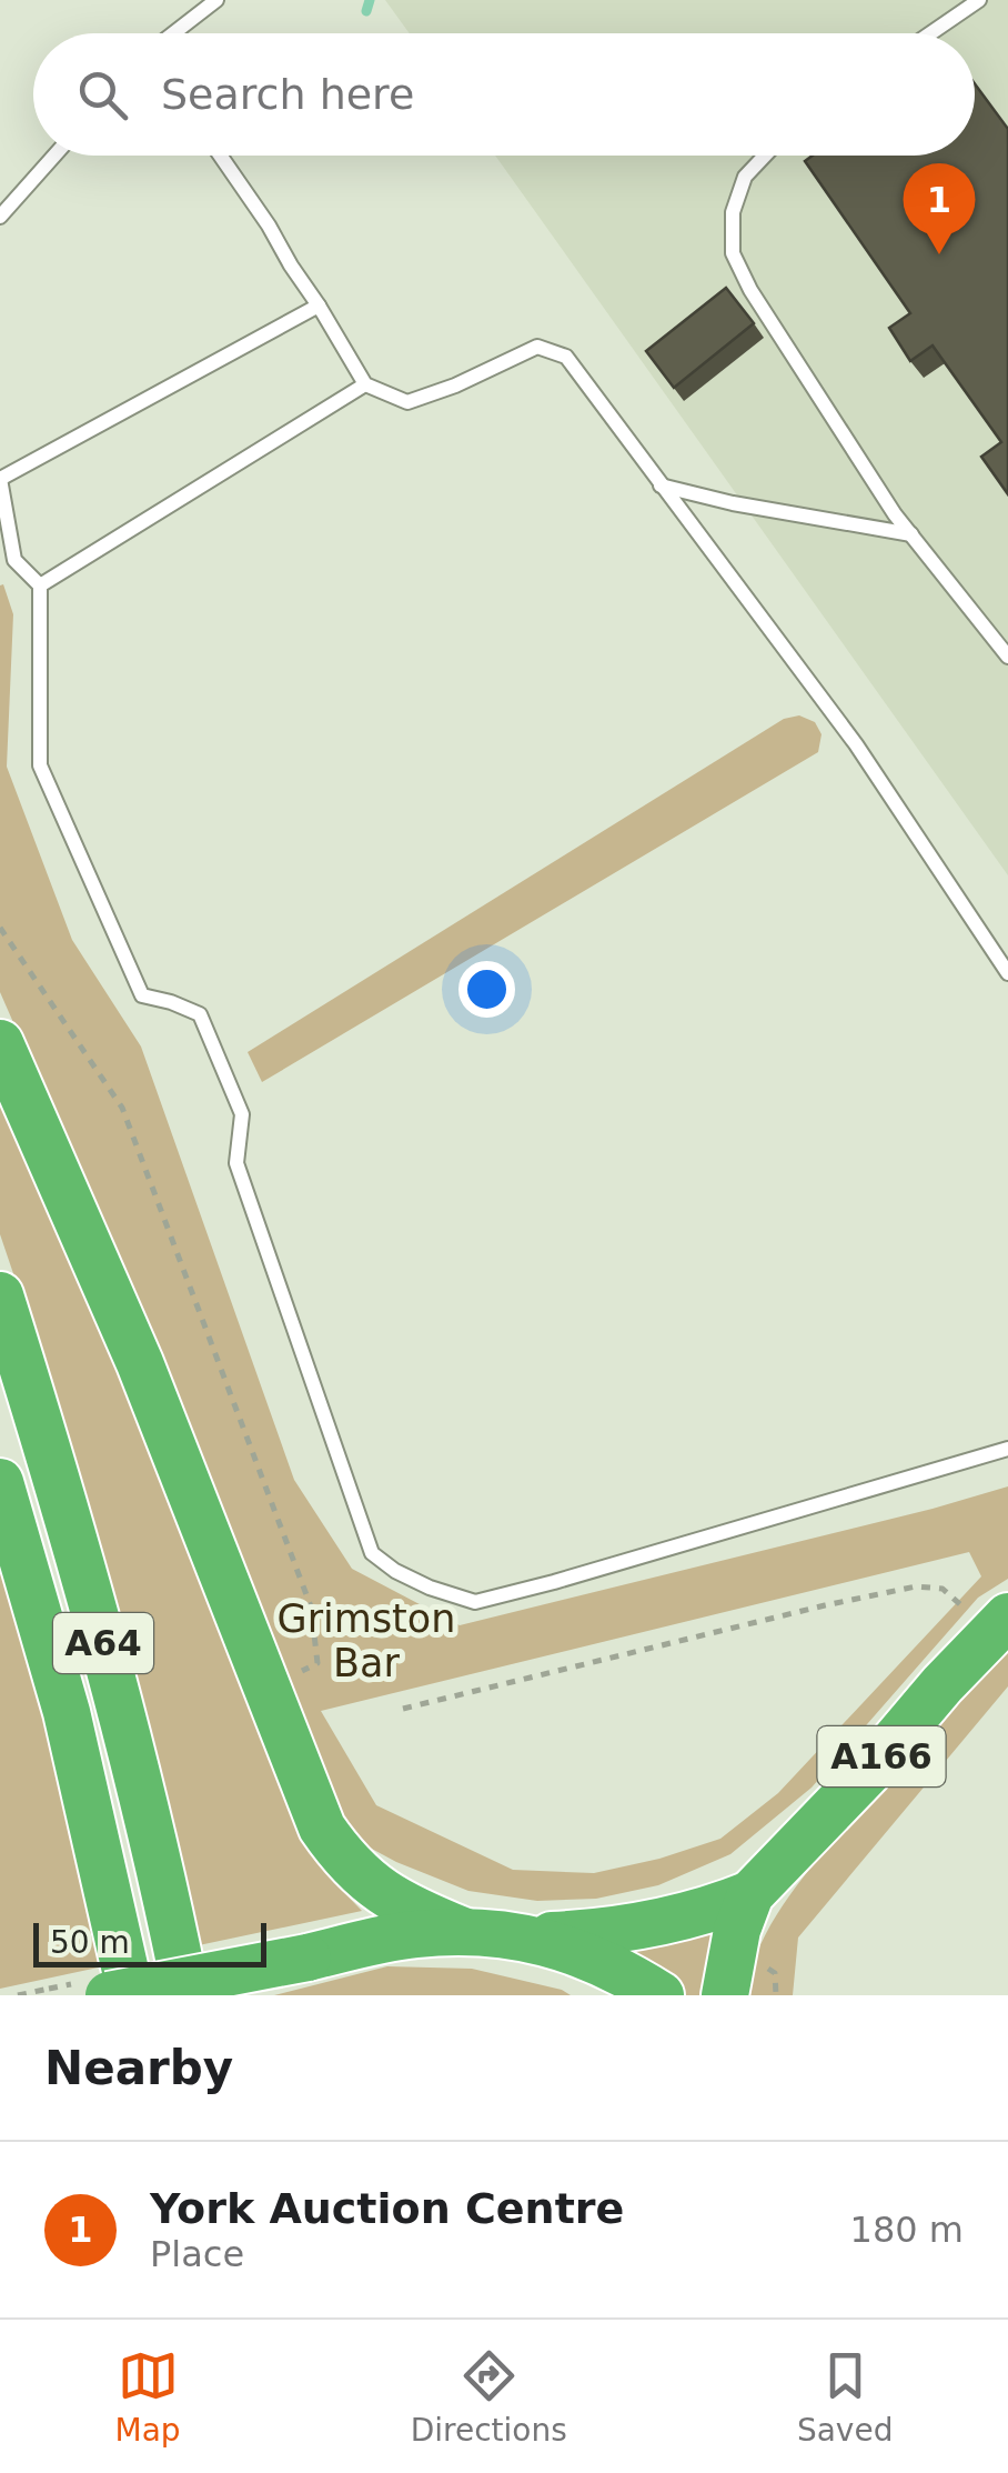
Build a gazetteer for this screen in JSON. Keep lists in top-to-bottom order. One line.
{"streets":{"highway":["A64","A166"]},"parks":["Grimston Bar"],"scale_bar":"50 m","page":{"search":"Search here","pins":"1","scale":"50 m","heading":"Nearby","list":[{"mark":"1","name":"York Auction Centre","note":"Place","value":"180 m"}],"nav":["Map","Directions","Saved"]}}
